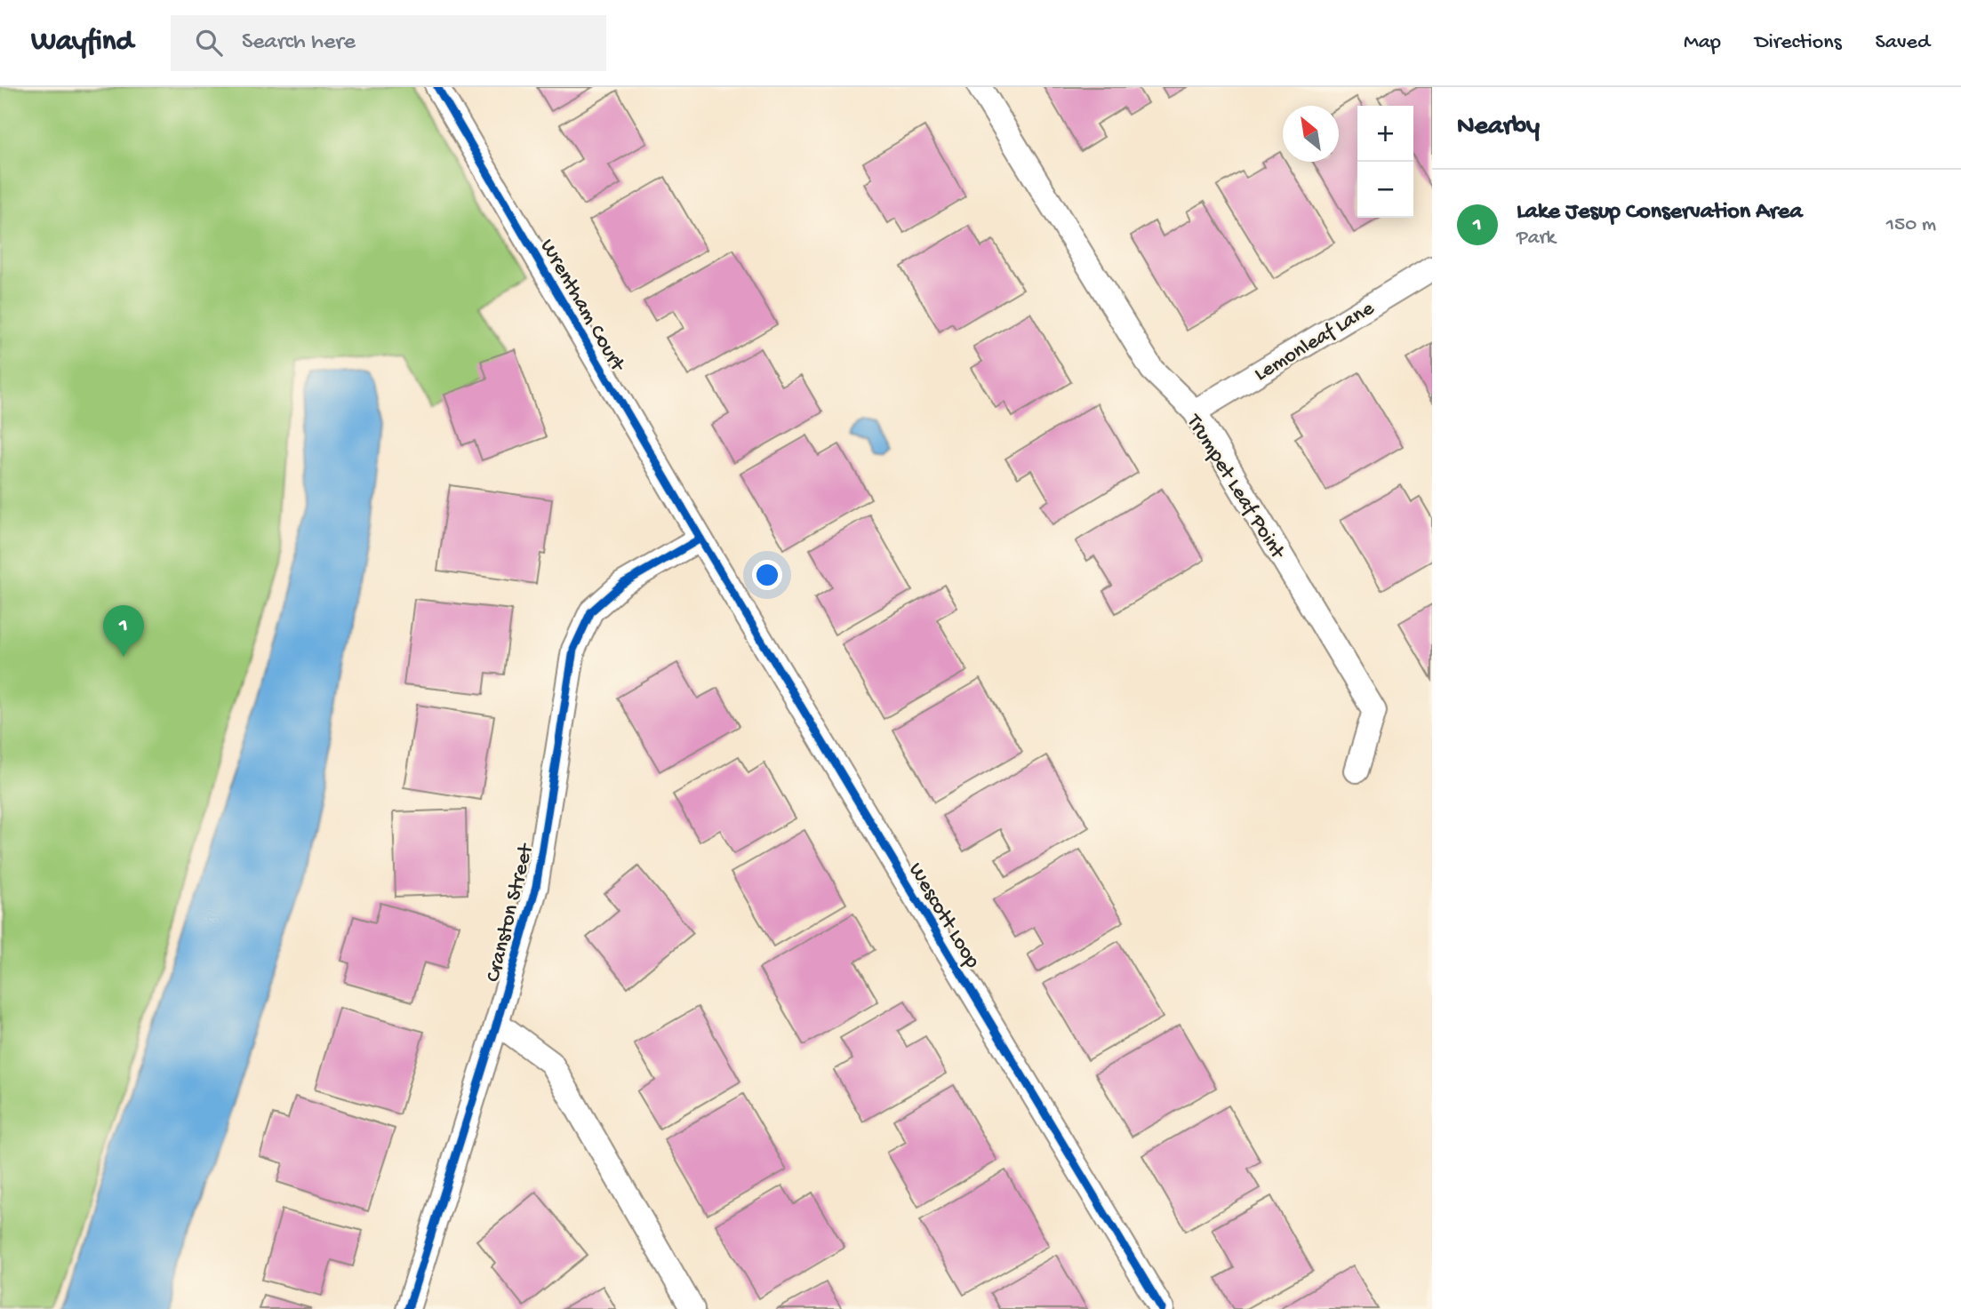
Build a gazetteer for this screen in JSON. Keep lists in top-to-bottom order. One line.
{"streets":{"street":["Wrentham Court","Lemonleaf Lane","Trumpet Leaf Point","Cranston Street","Wescott Loop"]},"crossings":[["Wrentham Court","Cranston Street"],["Wrentham Court","Wescott Loop"],["Lemonleaf Lane","Trumpet Leaf Point"],["Cranston Street","Wescott Loop"]],"north":"top left","page":{"header":"Wayfind","search":"Search here","nav":["Map","Directions","Saved"],"heading":"Nearby","map_buttons":["+","−"],"list":[{"mark":"1","name":"Lake Jesup Conservation Area","note":"Park","value":"150 m"}],"pins":"1"}}
